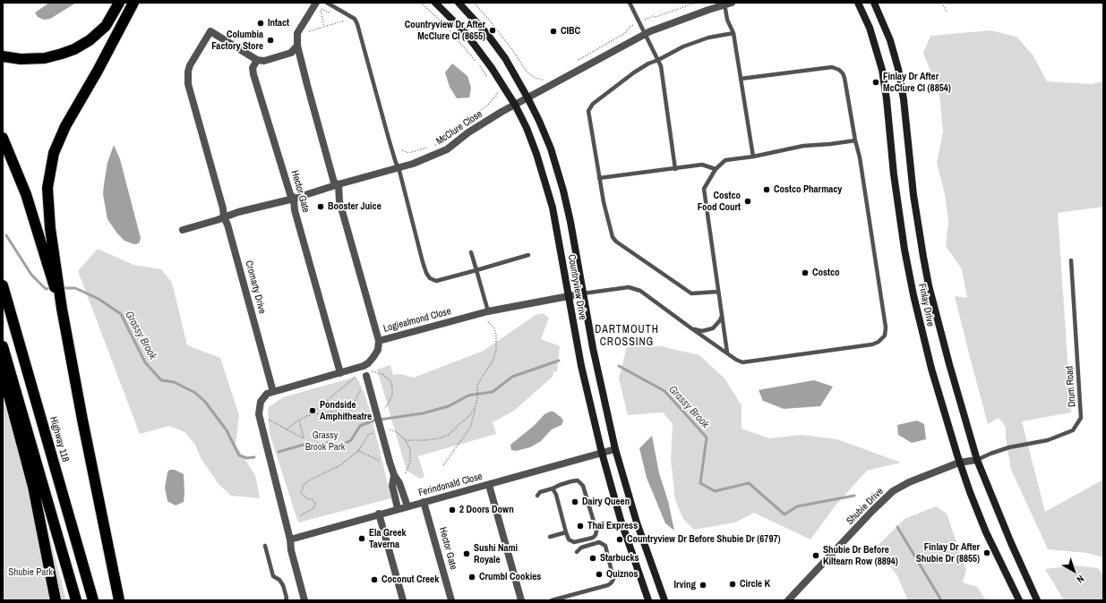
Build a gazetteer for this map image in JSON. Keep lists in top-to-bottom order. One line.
{"streets":{"highway":["Highway 118"],"street":["McClure Close","Hector Gate","Cromarty Drive","Countryview Drive","Finlay Drive","Logiealmond Close","Ferindonald Close","Shubie Drive"],"lane":["Drum Road"]},"crossings":[["McClure Close","Hector Gate"],["McClure Close","Cromarty Drive"],["McClure Close","Countryview Drive"],["Hector Gate","Cromarty Drive"],["Hector Gate","Logiealmond Close"],["Hector Gate","Ferindonald Close"],["Cromarty Drive","Logiealmond Close"],["Countryview Drive","Logiealmond Close"],["Countryview Drive","Ferindonald Close"],["Finlay Drive","Drum Road"],["Finlay Drive","Shubie Drive"],["Drum Road","Shubie Drive"]],"districts":["DARTMOUTH CROSSING"],"water":["Grassy Brook"],"parks":["Grassy Brook Park","Shubie Park"],"places":["Intact","Countryview Dr After McClure Cl (8655)","CIBC","Columbia Factory Store","Finlay Dr After McClure Cl (8854)","Costco Pharmacy","Costco Food Court","Booster Juice","Costco","Pondside Amphitheatre","Dairy Queen","2 Doors Down","Thaï Express","Ela Greek Taverna","Countryview Dr Before Shubie Dr (6797)","Finlay Dr After Shubie Dr (8855)","Sushi Nami Royale","Shubie Dr Before Kiltearn Row (8894)","Starbucks","Quiznos","Crumbl Cookies","Coconut Creek","Circle K","Irving"],"north":"bottom right"}
